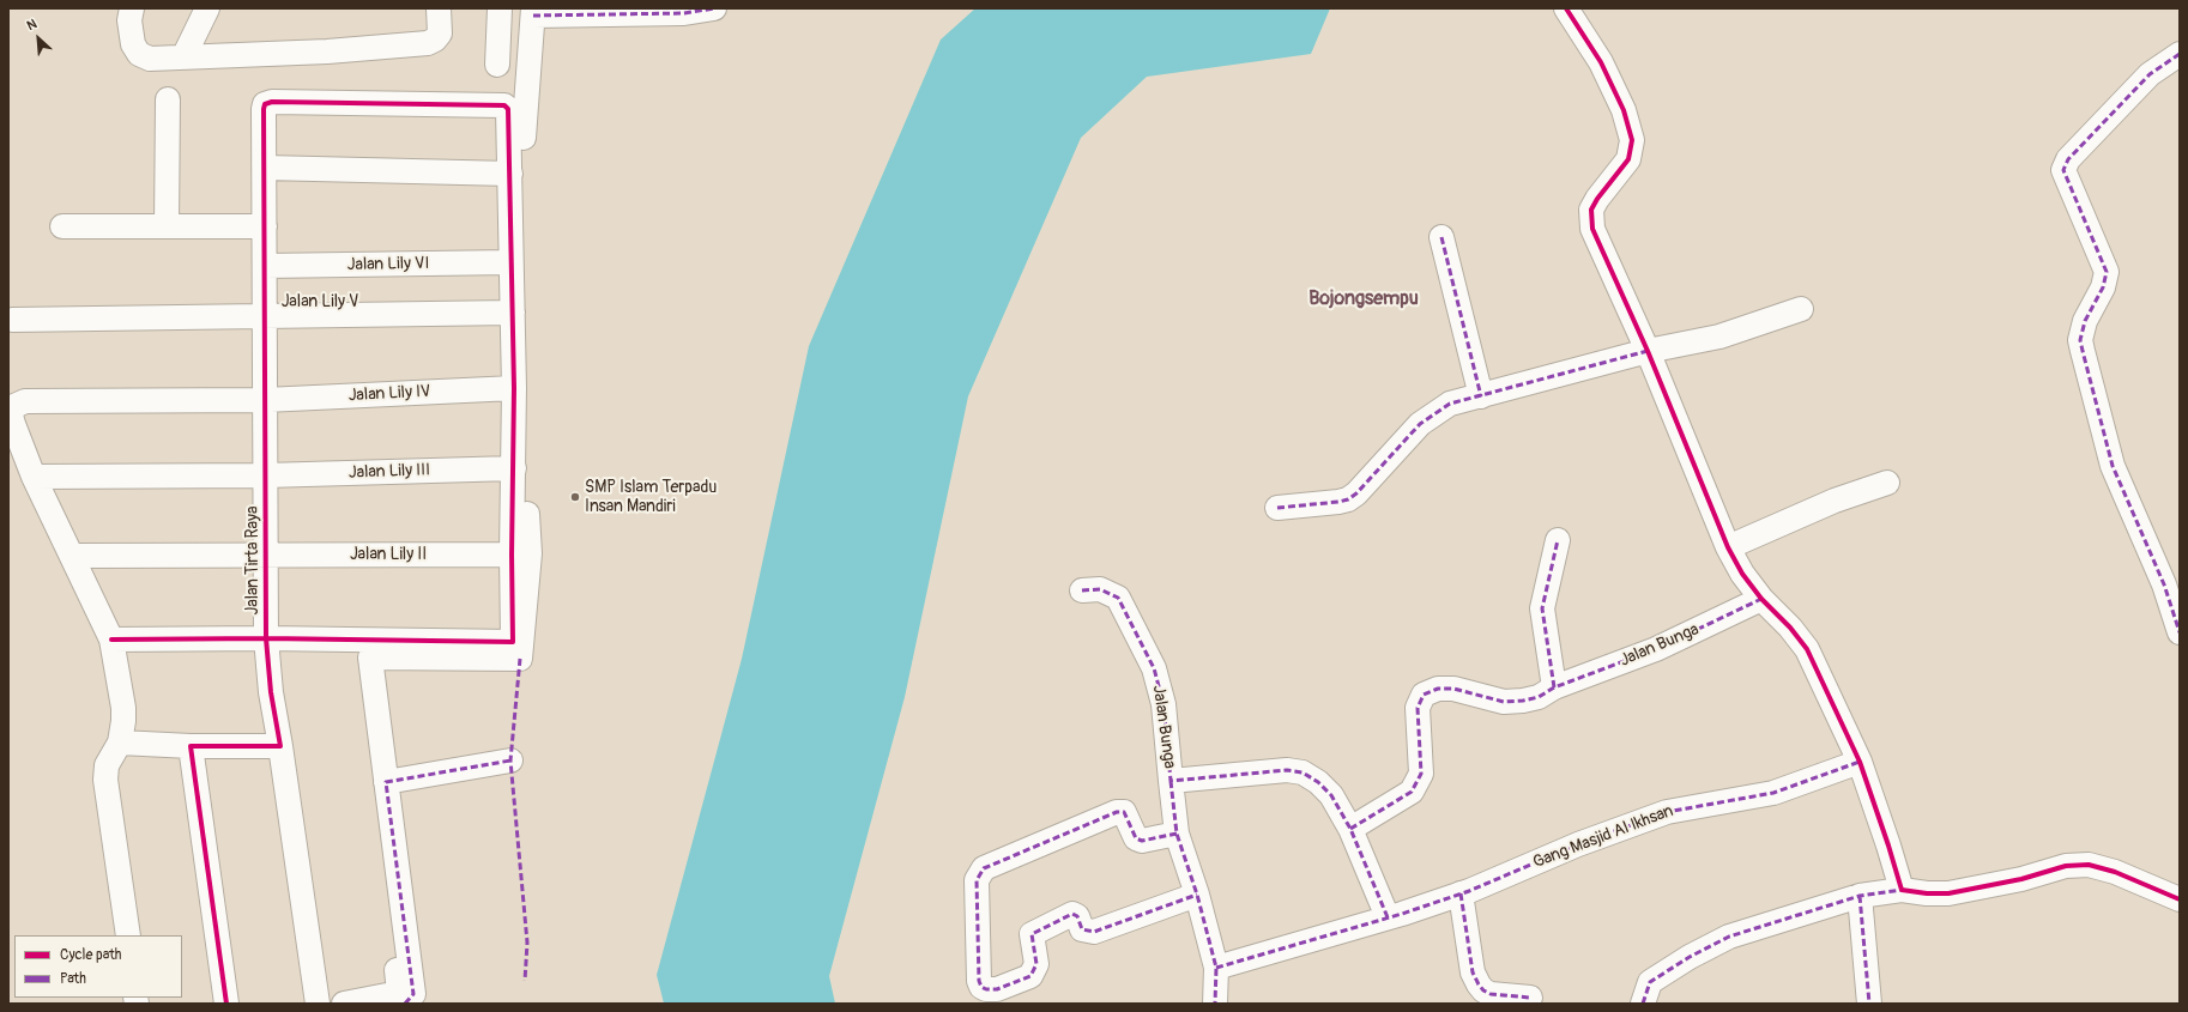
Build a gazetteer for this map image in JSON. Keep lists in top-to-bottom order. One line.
{"streets":{"street":["Jalan Lily VI","Jalan Lily V","Jalan Lily IV","Jalan Lily III","Jalan Lily II","Jalan Tirta Raya","Jalan Bunga","Gang Masjid Al Ikhsan"]},"crossings":[["Jalan Lily VI","Jalan Tirta Raya"],["Jalan Lily V","Jalan Tirta Raya"],["Jalan Lily IV","Jalan Lily III"],["Jalan Lily IV","Jalan Lily II"],["Jalan Lily IV","Jalan Tirta Raya"],["Jalan Lily III","Jalan Tirta Raya"],["Jalan Lily II","Jalan Tirta Raya"],["Jalan Bunga","Gang Masjid Al Ikhsan"]],"districts":["Bojongsempu"],"places":["SMP Islam Terpadu Insan Mandiri"],"legend":["Cycle path","Path"],"north":"top left"}
